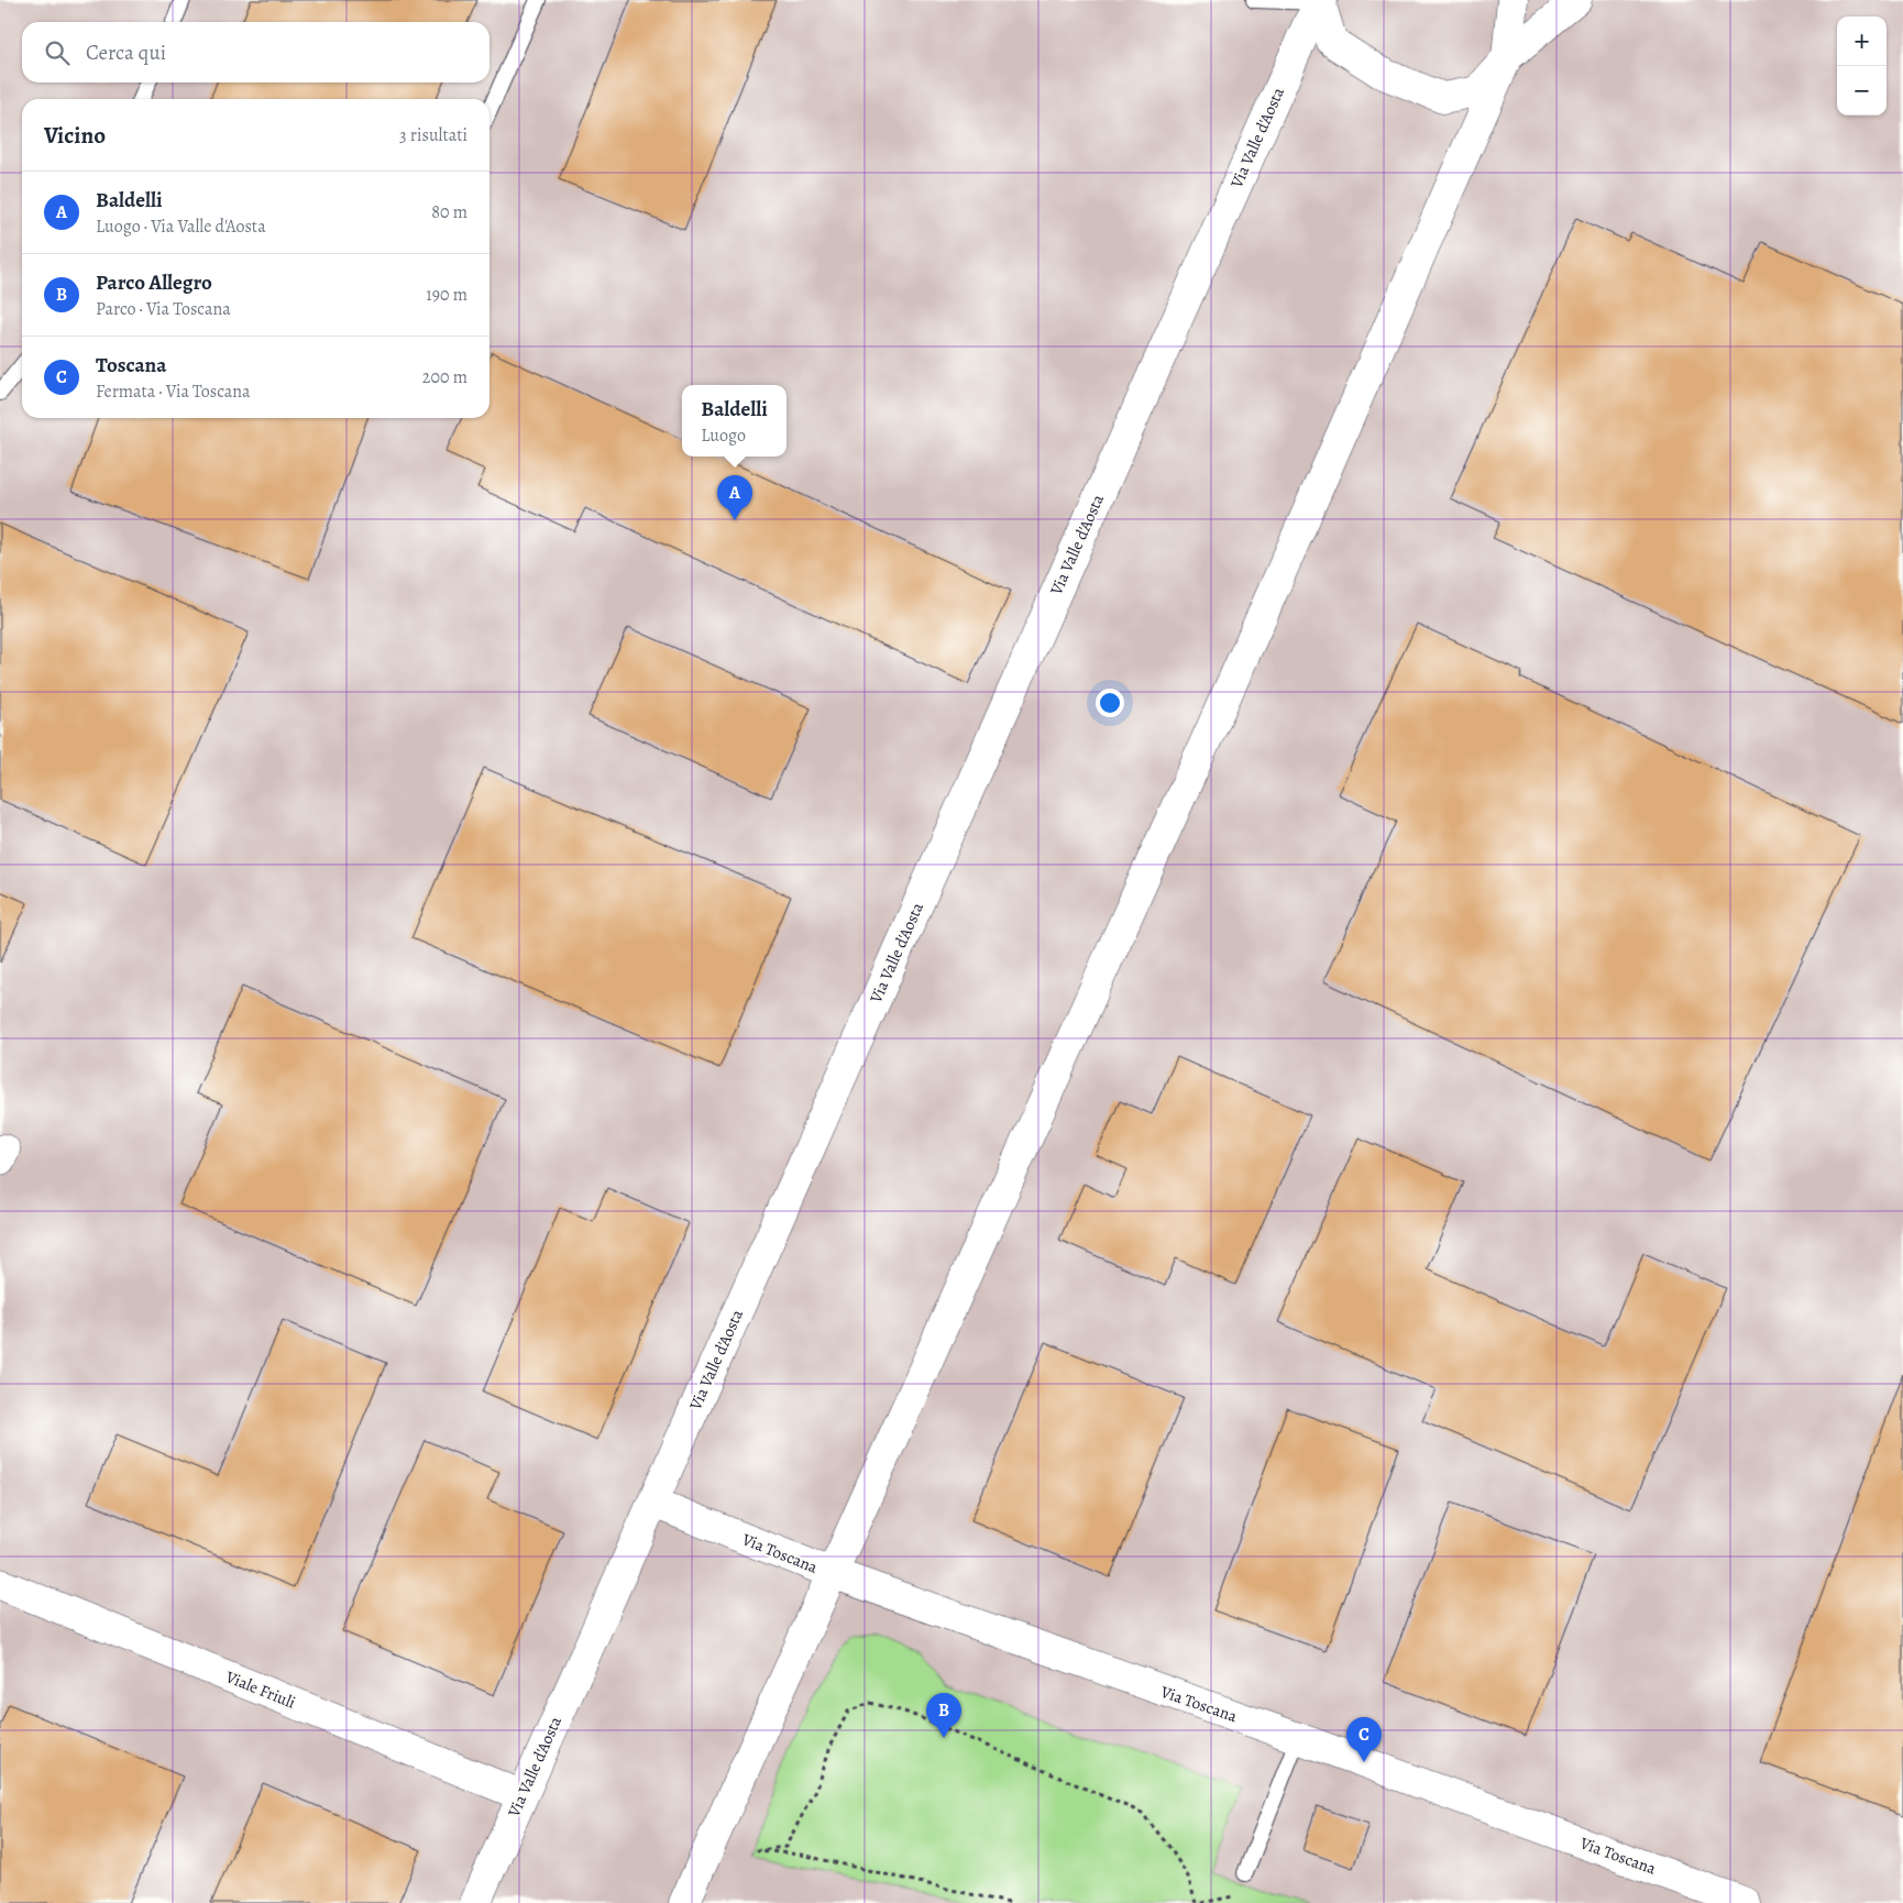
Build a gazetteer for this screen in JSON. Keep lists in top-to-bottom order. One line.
{"streets":{"street":["Via Valle d'Aosta","Via Toscana","Viale Friuli"]},"crossings":[["Via Valle d'Aosta","Via Toscana"],["Via Valle d'Aosta","Viale Friuli"]],"page":{"map_buttons":["+","−"],"search":"Cerca qui","heading":["Vicino","3 risultati"],"list":[{"mark":"A","name":"Baldelli","note":"Luogo · Via Valle d'Aosta","value":"80 m"},{"mark":"B","name":"Parco Allegro","note":"Parco · Via Toscana","value":"190 m"},{"mark":"C","name":"Toscana","note":"Fermata · Via Toscana","value":"200 m"}],"popup":["Baldelli","Luogo"],"pins":["A","B","C"]}}
